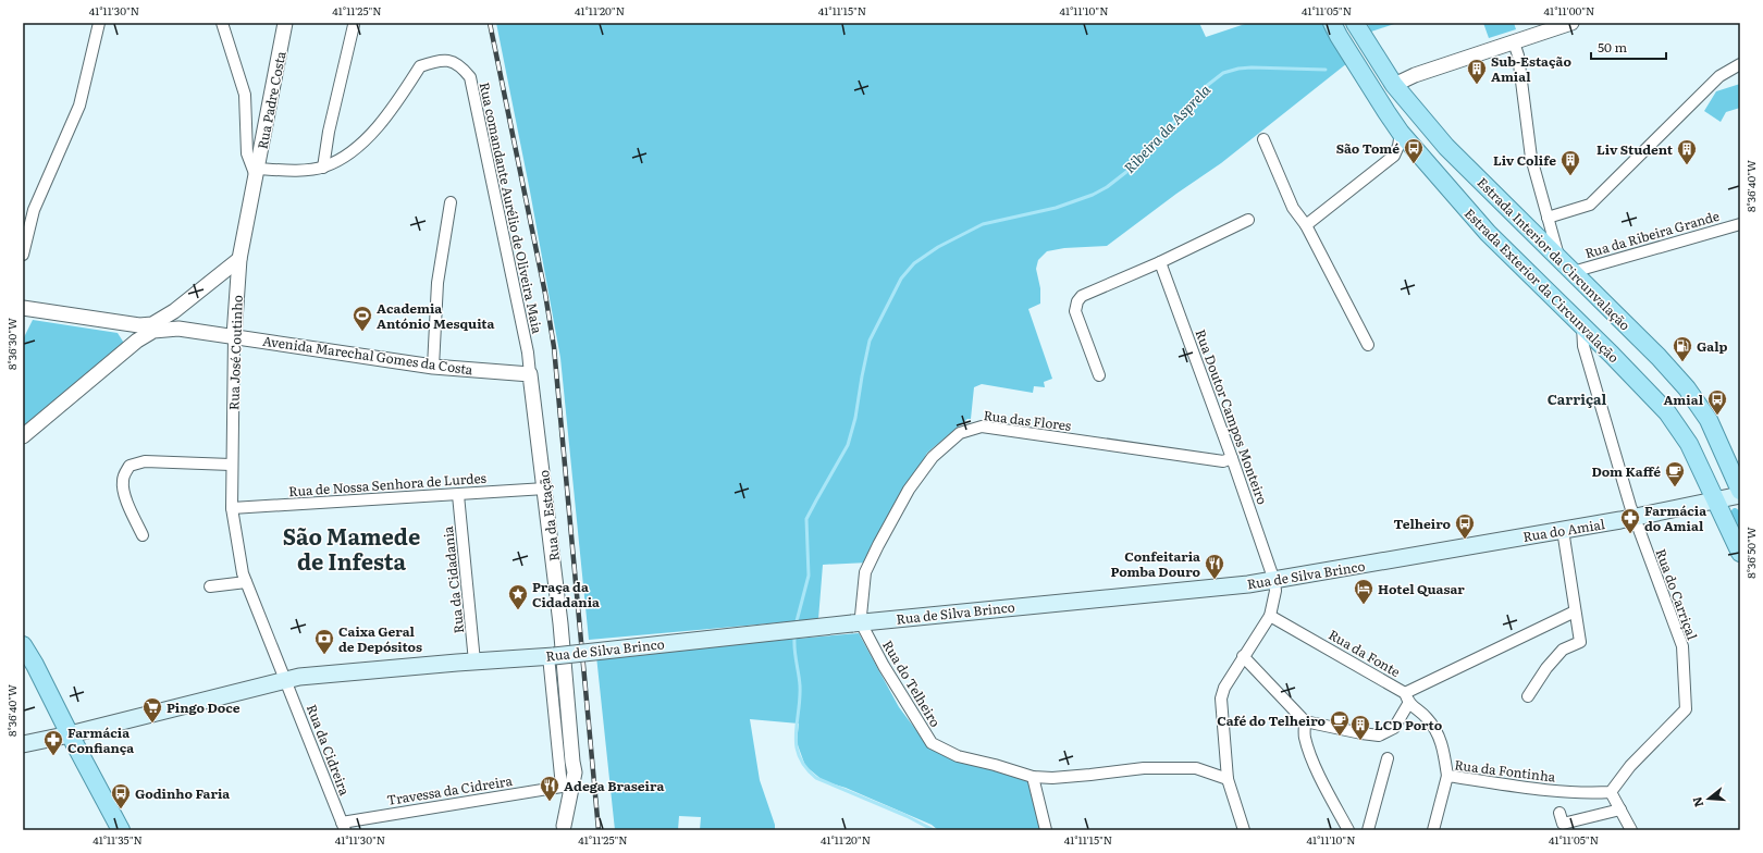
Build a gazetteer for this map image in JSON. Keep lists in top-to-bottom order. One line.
{"streets":{"main road":["Estrada Interior da Circunvalação","Estrada Exterior da Circunvalação","Rua do Amial","Rua de Silva Brinco"],"street":["Rua Padre Costa","Rua comandante Aurélio de Oliveira Maia","Rua da Ribeira Grande","Rua José Coutinho","Avenida Marechal Gomes da Costa","Rua Doutor Campos Monteiro","Rua das Flores","Rua de Nossa Senhora de Lurdes","Rua da Estação","Rua da Cidadania","Rua do Carriçal","Rua da Fonte","Rua do Telheiro","Rua da Cidreira","Rua da Fontinha","Travessa da Cidreira"]},"crossings":[["Rua Padre Costa","Rua José Coutinho"],["Rua comandante Aurélio de Oliveira Maia","Avenida Marechal Gomes da Costa"],["Rua comandante Aurélio de Oliveira Maia","Rua da Estação"],["Rua da Ribeira Grande","Estrada Interior da Circunvalação"],["Estrada Exterior da Circunvalação","Rua do Amial"],["Estrada Exterior da Circunvalação","Rua do Carriçal"],["Rua José Coutinho","Avenida Marechal Gomes da Costa"],["Rua José Coutinho","Rua de Nossa Senhora de Lurdes"],["Rua José Coutinho","Rua de Silva Brinco"],["Rua José Coutinho","Rua da Cidreira"],["Avenida Marechal Gomes da Costa","Rua da Estação"],["Rua Doutor Campos Monteiro","Rua das Flores"],["Rua Doutor Campos Monteiro","Rua de Silva Brinco"],["Rua das Flores","Rua de Silva Brinco"],["Rua das Flores","Rua do Telheiro"],["Rua de Nossa Senhora de Lurdes","Rua da Estação"],["Rua de Nossa Senhora de Lurdes","Rua da Cidadania"],["Rua da Estação","Rua de Silva Brinco"],["Rua da Estação","Travessa da Cidreira"],["Rua do Amial","Rua de Silva Brinco"],["Rua do Amial","Rua do Carriçal"],["Rua de Silva Brinco","Rua da Cidadania"],["Rua de Silva Brinco","Rua do Telheiro"],["Rua de Silva Brinco","Rua da Cidreira"],["Rua do Carriçal","Rua da Fontinha"],["Rua da Cidreira","Travessa da Cidreira"]],"districts":["Carriçal","São Mamede de Infesta"],"water":["Ribeira da Asprela"],"places":{"building":["Sub-Estação Amial","Liv Student","Liv Colife","LCD Porto"],"bus stop":["São Tomé","Amial","Telheiro","Godinho Faria"],"sports":["Academia António Mesquita"],"fuel station":["Galp"],"cafe":["Dom Kaffé","Café do Telheiro"],"pharmacy":["Farmácia do Amial","Farmácia Confiança"],"restaurant":["Confeitaria Pomba Douro","Adega Braseira"],"hotel":["Hotel Quasar"],"place":["Praça da Cidadania"],"bank":["Caixa Geral de Depósitos"],"supermarket":["Pingo Doce"]},"scale_bar":"50 m","north":"left","coordinates":["41°11'30\"N","41°11'25\"N","41°11'20\"N","41°11'15\"N","41°11'10\"N","41°11'05\"N","41°11'00\"N","8°36'40\"W","8°36'30\"W","8°36'50\"W","41°11'35\"N"]}
